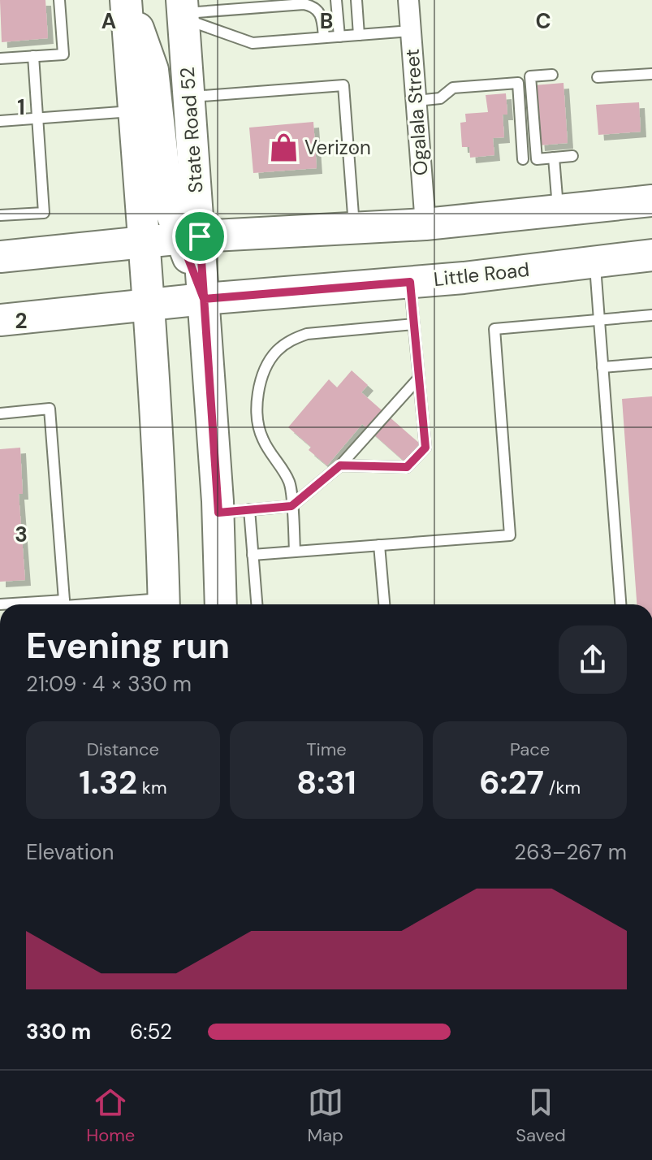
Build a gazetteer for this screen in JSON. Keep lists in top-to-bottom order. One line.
{"streets":{"main road":["State Road 52","Little Road"],"street":["Ogalala Street"]},"crossings":[["State Road 52","Little Road"]],"places":{"shop":["Verizon"]},"page":{"heading":["Evening run","21:09 · 4 × 330 m"],"stats":[["Distance","1.32 km"],["Time","8:31"],["Pace","6:27 /km"]],"chart":["Elevation","263–267 m"],"list":[{"name":"330 m","note":"6:52"}],"tabs":["Home","Map","Saved"]},"grid":{"columns":["A","B","C"],"rows":["1","2","3"]}}
